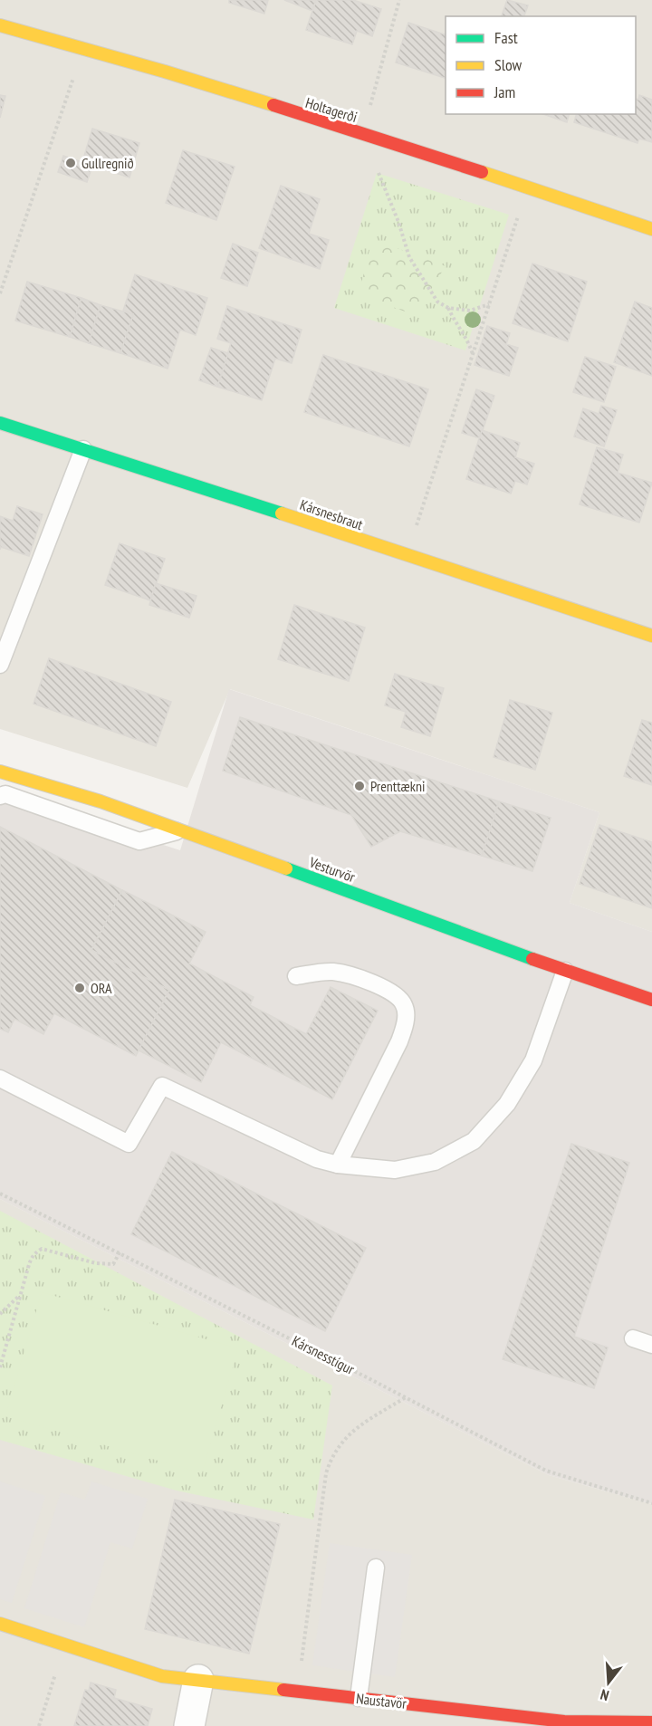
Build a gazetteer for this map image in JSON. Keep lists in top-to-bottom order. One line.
{"streets":{"street":["Holtagerði","Kársnesbraut","Vesturvör","Naustavör"],"path":["Kársnesstígur"]},"places":["Gullregnið","Prenttækni","ORA"],"legend":["Fast","Slow","Jam"],"north":"bottom"}
